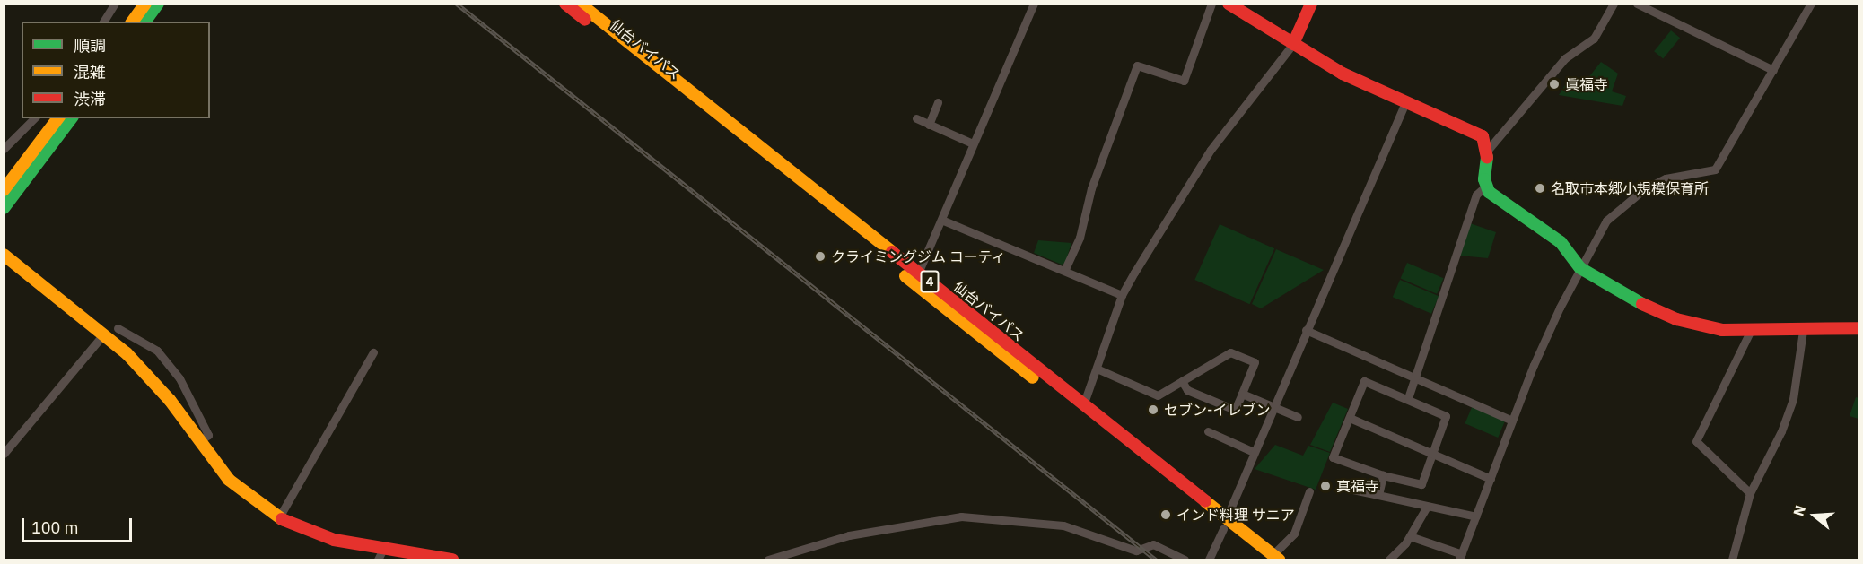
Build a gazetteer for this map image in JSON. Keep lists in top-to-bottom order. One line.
{"streets":{"main road":["仙台バイパス","4"]},"places":["眞福寺","名取市本郷小規模保育所","クライミングジム コーティ","セブン-イレブン","真福寺","インド料理 サニア"],"legend":["順調","混雑","渋滞"],"scale_bar":"100 m","north":"left"}
